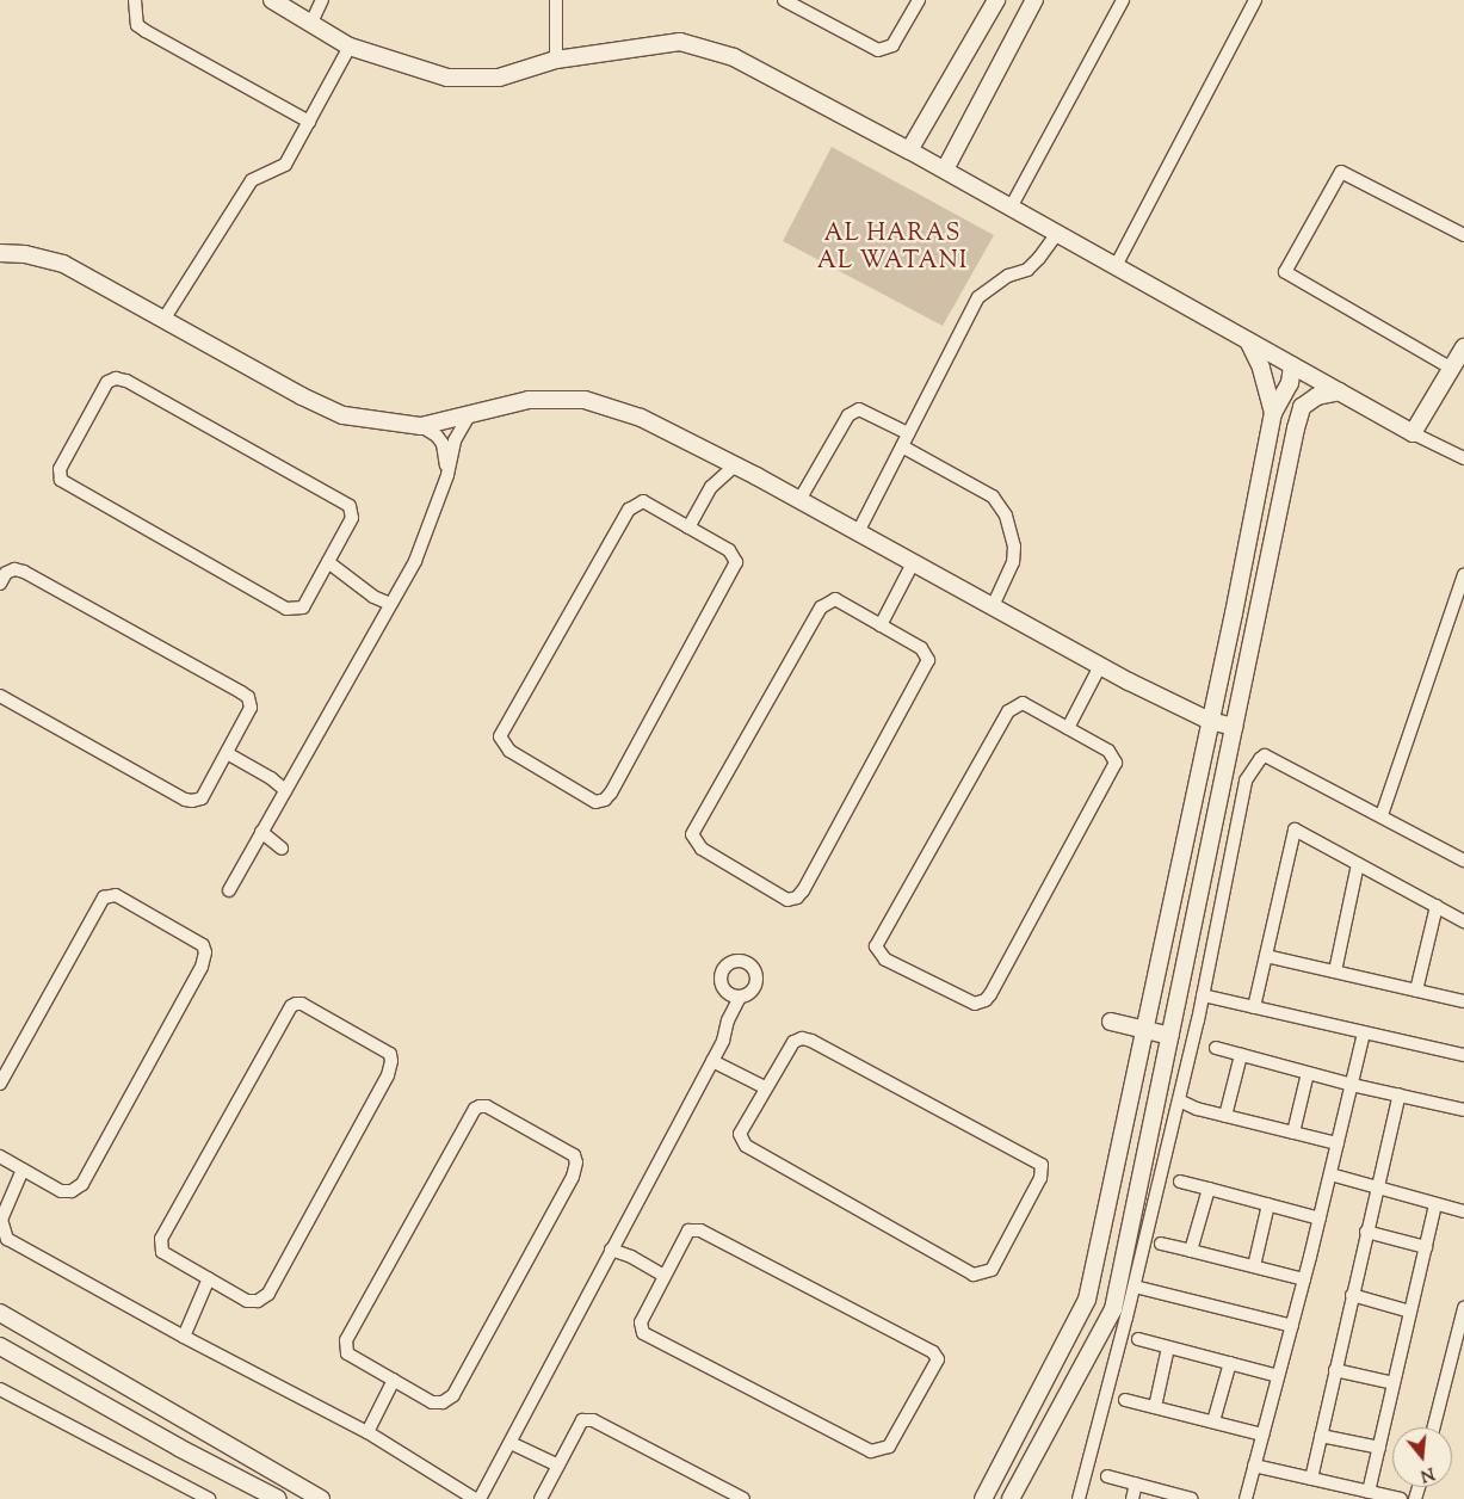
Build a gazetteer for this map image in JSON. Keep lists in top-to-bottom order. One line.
{"districts":["AL HARAS AL WATANI"],"north":"bottom"}
